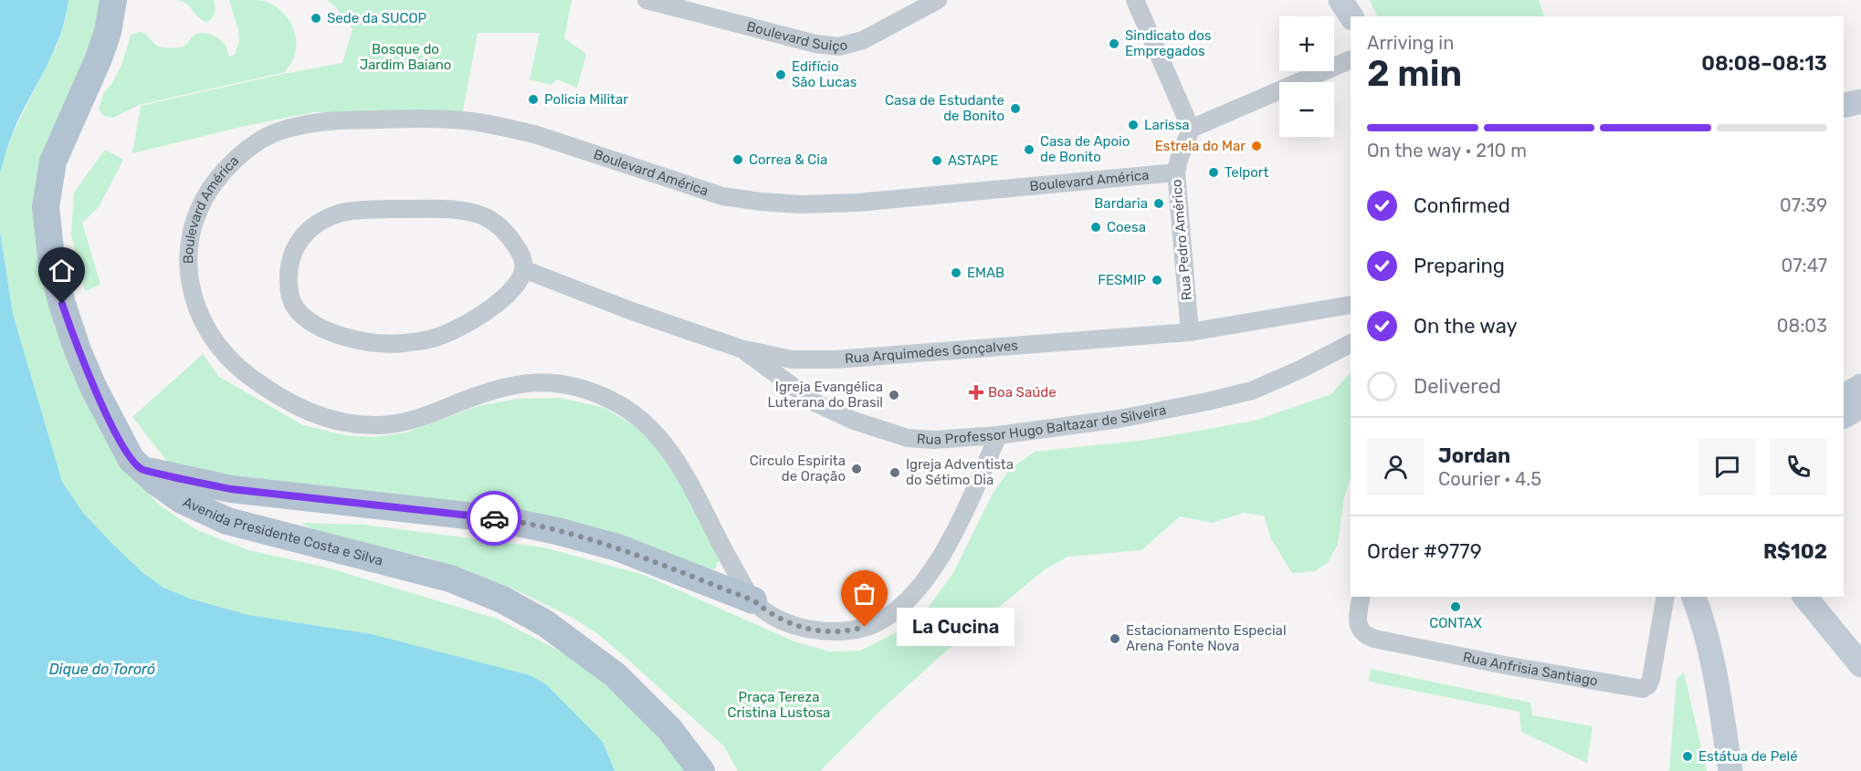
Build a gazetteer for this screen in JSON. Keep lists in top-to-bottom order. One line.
{"streets":{"main road":["Avenida Presidente Costa e Silva"],"street":["Boulevard Suiço","Boulevard América","Rua Pedro Américo","Rua Arquimedes Gonçalves","Rua Professor Hugo Baltazar de Silveira","Rua Anfrisia Santiago"]},"crossings":[["Boulevard América","Rua Pedro Américo"],["Boulevard América","Rua Professor Hugo Baltazar de Silveira"],["Rua Pedro Américo","Rua Arquimedes Gonçalves"],["Rua Arquimedes Gonçalves","Rua Professor Hugo Baltazar de Silveira"]],"water":["Dique do Tororó"],"parks":["Bosque do Jardim Baiano","Praça Tereza Cristina Lustosa"],"places":{"other":["Sede da SUCOP","Sindicato dos Empregados","Edifício São Lucas","Policia Militar","Casa de Estudante de Bonito","Larissa","Estrela do Mar","Casa de Apoio de Bonito","Correa & Cia","ASTAPE","Telport","Bardaria","Coesa","EMAB","FESMIP","Igreja Evangélica Luterana do Brasil","Circulo Espirita de Oração","Igreja Adventista do Sétimo Dia","CONTAX","La Cucina","Estacionamento Especial Arena Fonte Nova","Estátua de Pelé"],"health":["Boa Saúde"]},"page":{"map_buttons":["+","−"],"heading":["2 min","Arriving in","08:08–08:13"],"panel":["Jordan","Courier · 4.5","Order #9779","R$102"],"bar":"On the way · 210 m","list":[["Confirmed","07:39"],["Preparing","07:47"],["On the way","08:03"],"Delivered"],"bubble":"La Cucina"}}
